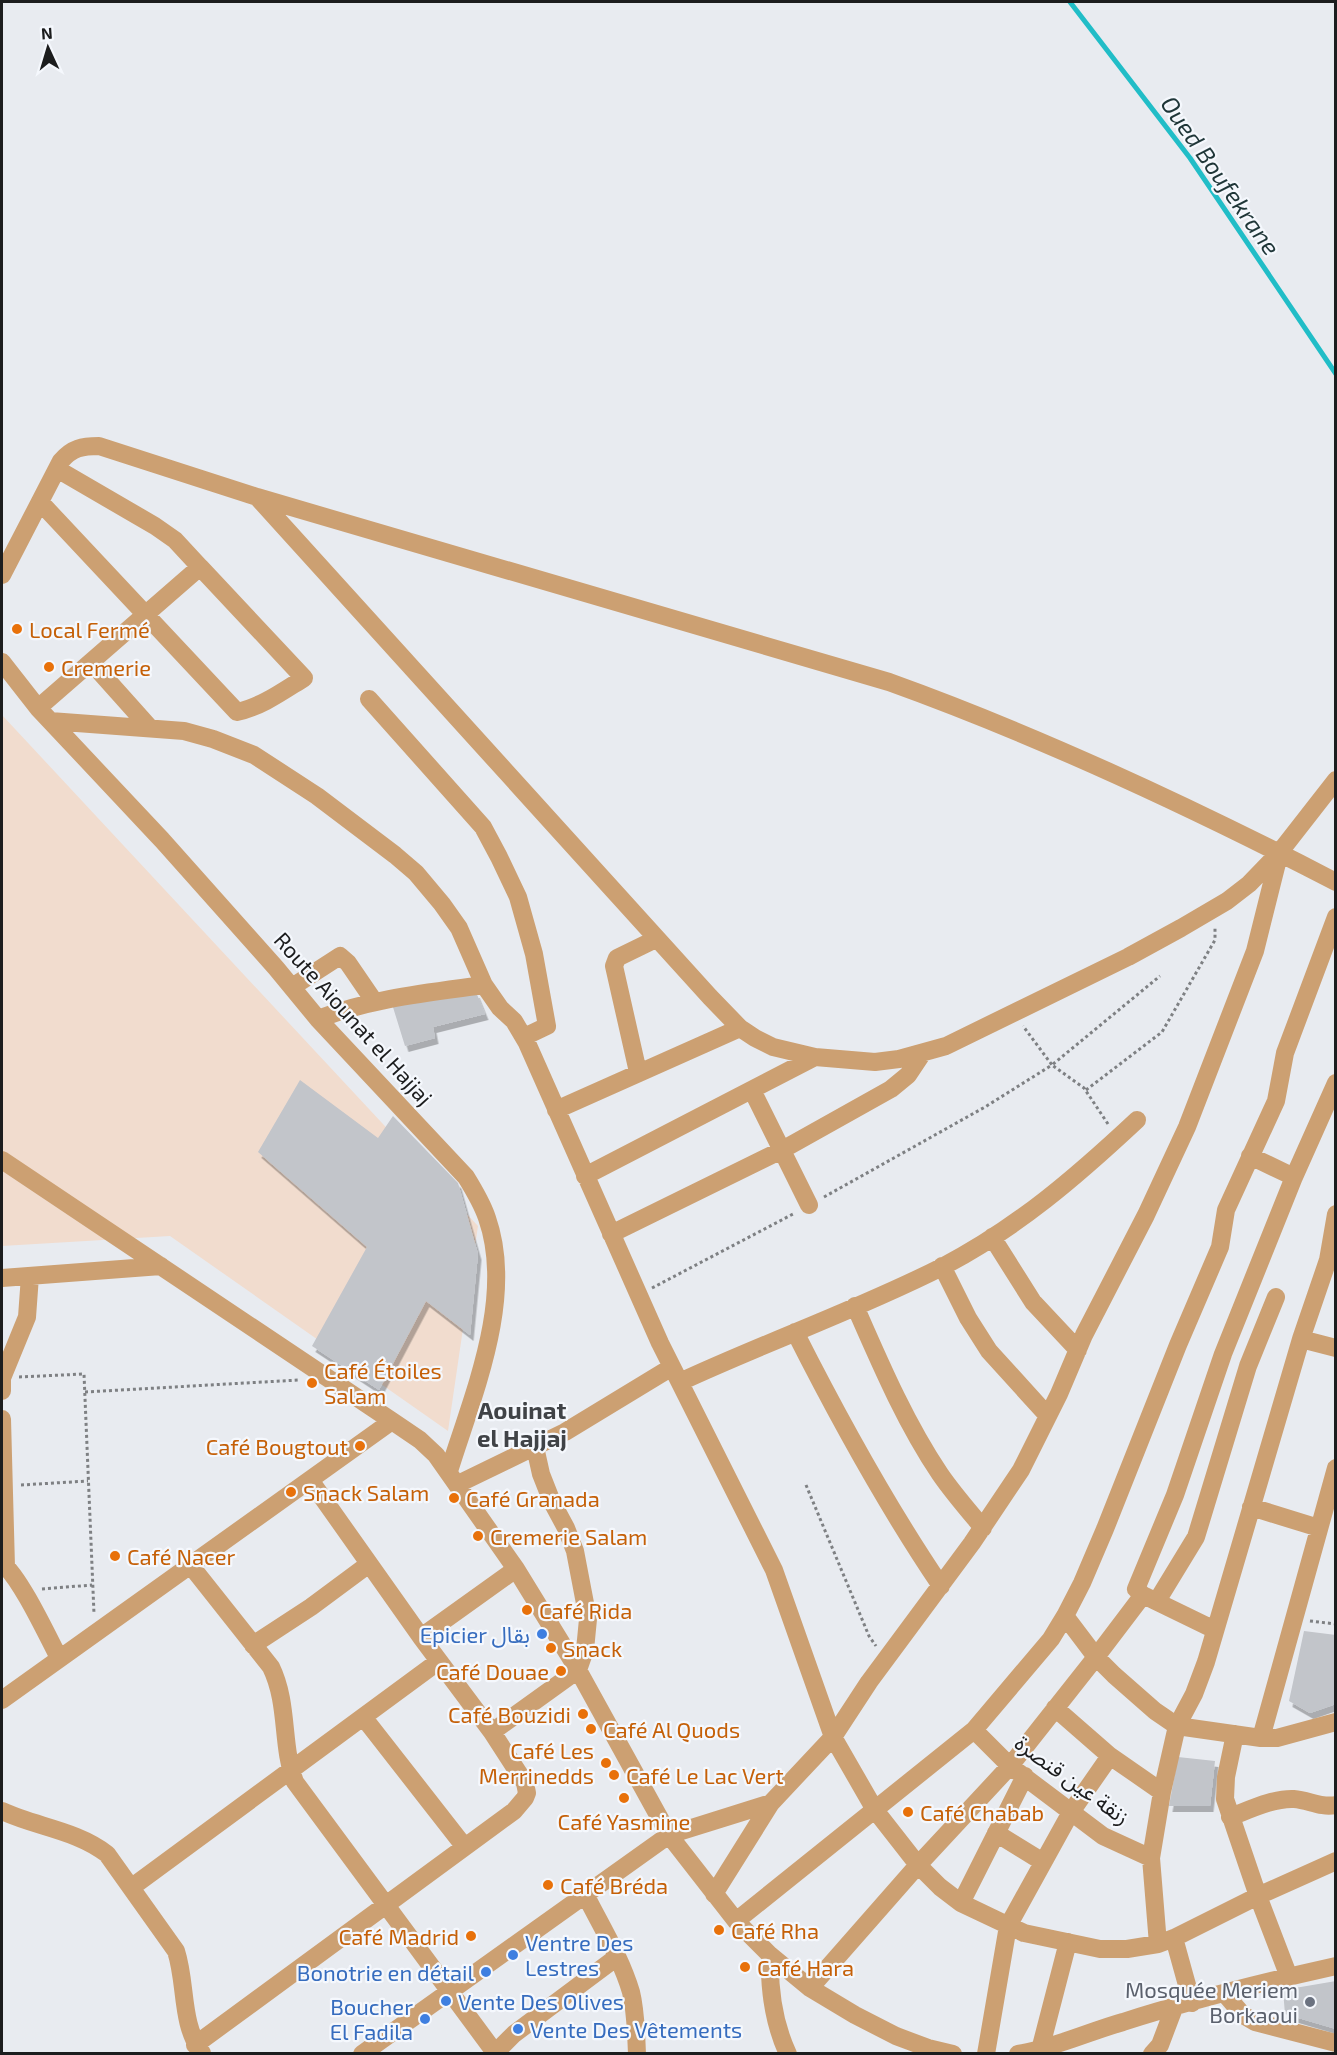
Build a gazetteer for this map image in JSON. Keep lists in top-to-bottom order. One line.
{"streets":{"street":["Route Aiounat el Hajjaj","زنقة عين قنصرة"]},"districts":["Aouinat el Hajjaj"],"water":["Oued Boufekrane"],"places":["Local Fermé","Cremerie","Café Étoiles Salam","Café Bougtout","Snack Salam","Café Granada","Cremerie Salam","Café Nacer","Café Rida","Epicier بقال","Snack","Café Douae","Café Bouzidi","Café Al Quods","Café Les Merrinedds","Café Le Lac Vert","Café Yasmine","Café Chabab","Café Bréda","Café Rha","Café Madrid","Ventre Des Lestres","Café Hara","Bonotrie en détail","Vente Des Olives","Mosquée Meriem Borkaoui","Boucher El Fadila","Vente Des Vêtements"],"north":"top"}
